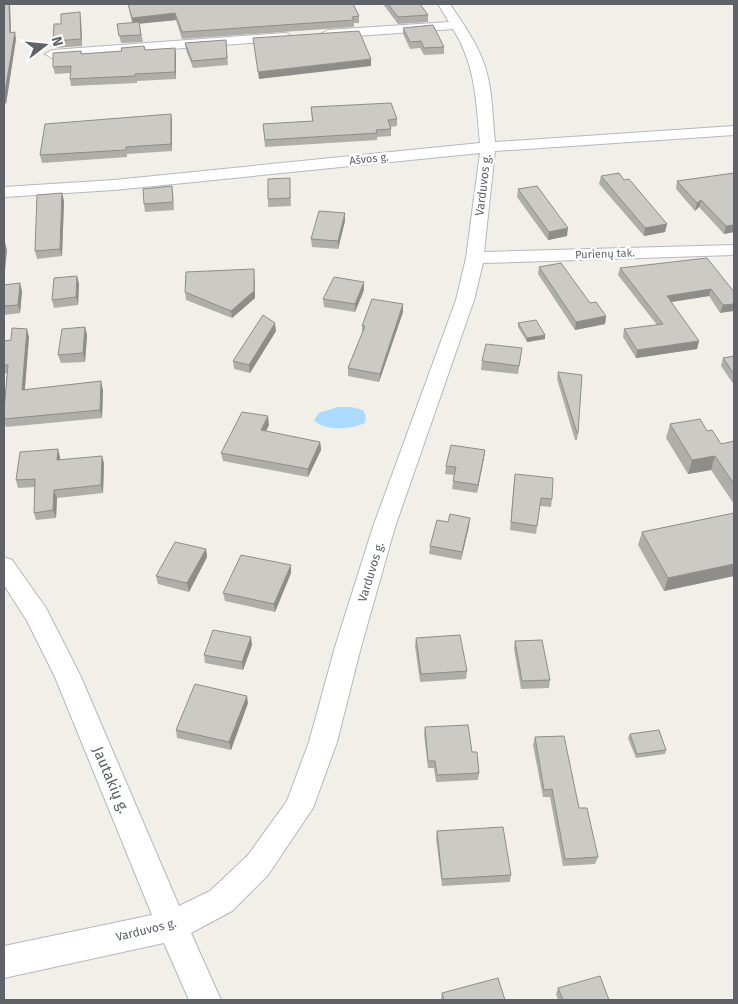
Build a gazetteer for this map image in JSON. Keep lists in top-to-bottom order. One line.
{"streets":{"street":["Ašvos g.","Varduvos g.","Purienų tak.","Jautakių g."]},"crossings":[["Ašvos g.","Varduvos g."],["Varduvos g.","Purienų tak."],["Varduvos g.","Jautakių g."]],"north":"right"}
